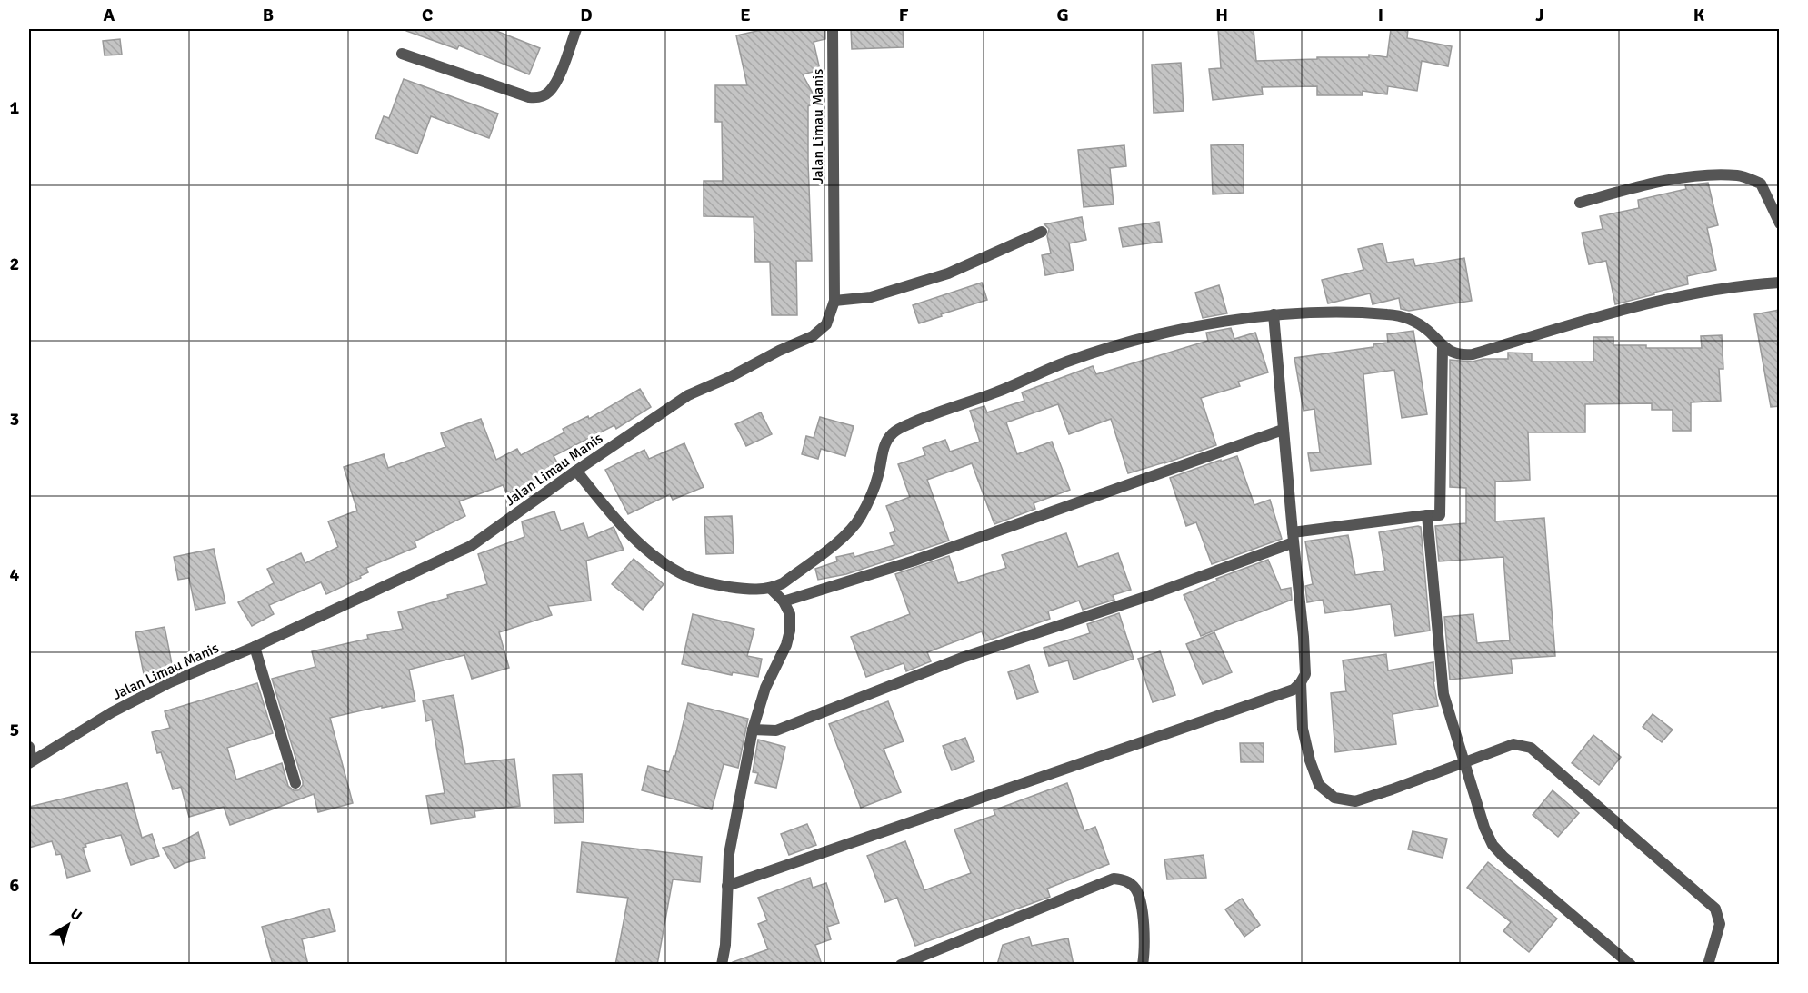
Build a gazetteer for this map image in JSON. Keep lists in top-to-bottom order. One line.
{"streets":{"street":["Jalan Limau Manis"]},"north":"top right","grid":{"columns":["A","B","C","D","E","F","G","H","I","J","K"],"rows":["1","2","3","4","5","6"]}}
